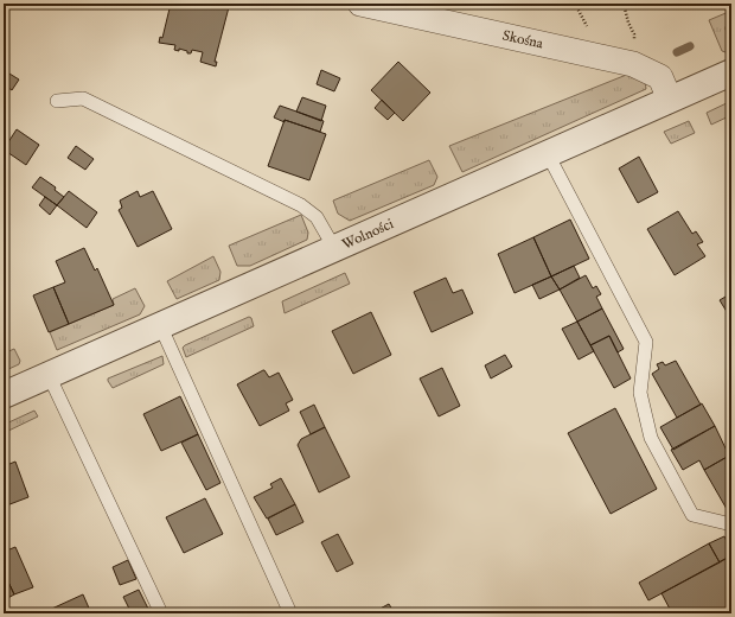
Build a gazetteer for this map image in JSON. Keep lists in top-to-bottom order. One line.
{"streets":{"street":["Skośna","Wolności"]},"crossings":[["Skośna","Wolności"]]}
